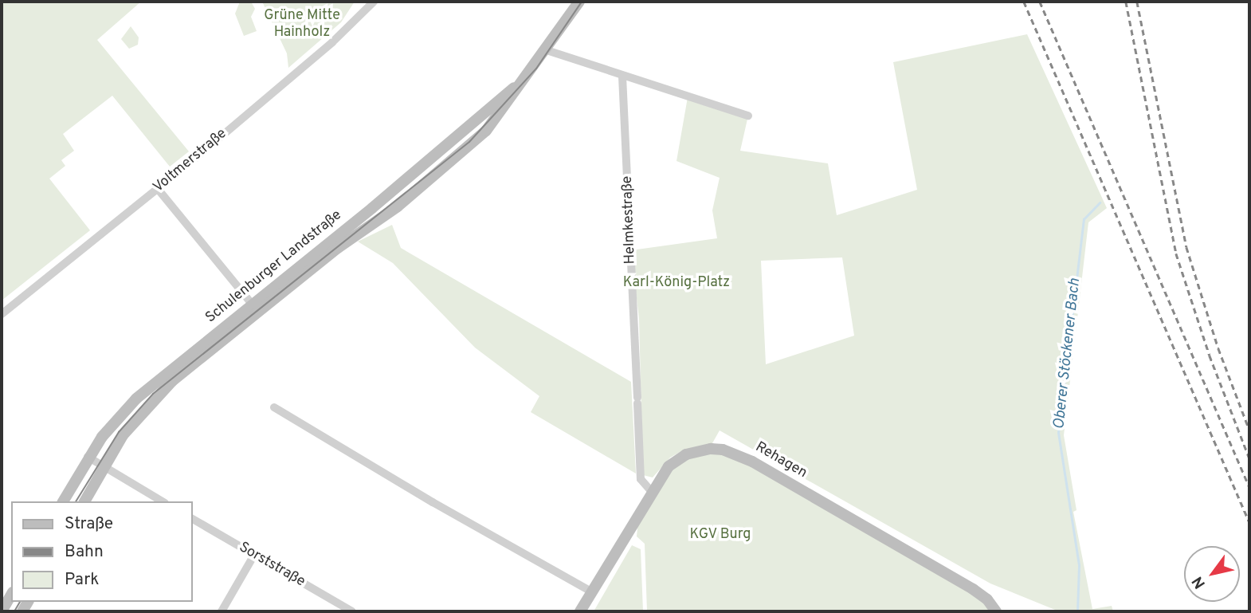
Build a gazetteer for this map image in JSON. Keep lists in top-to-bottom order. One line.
{"streets":{"main road":["Schulenburger Landstraße","Rehagen"],"street":["Voltmerstraße","Helmkestraße","Sorststraße"]},"crossings":[["Helmkestraße","Rehagen"]],"water":["Oberer Stöckener Bach"],"parks":["Grüne Mitte Hainholz","Karl-König-Platz","KGV Burg"],"legend":["Straße","Bahn","Park"],"north":"bottom left"}
